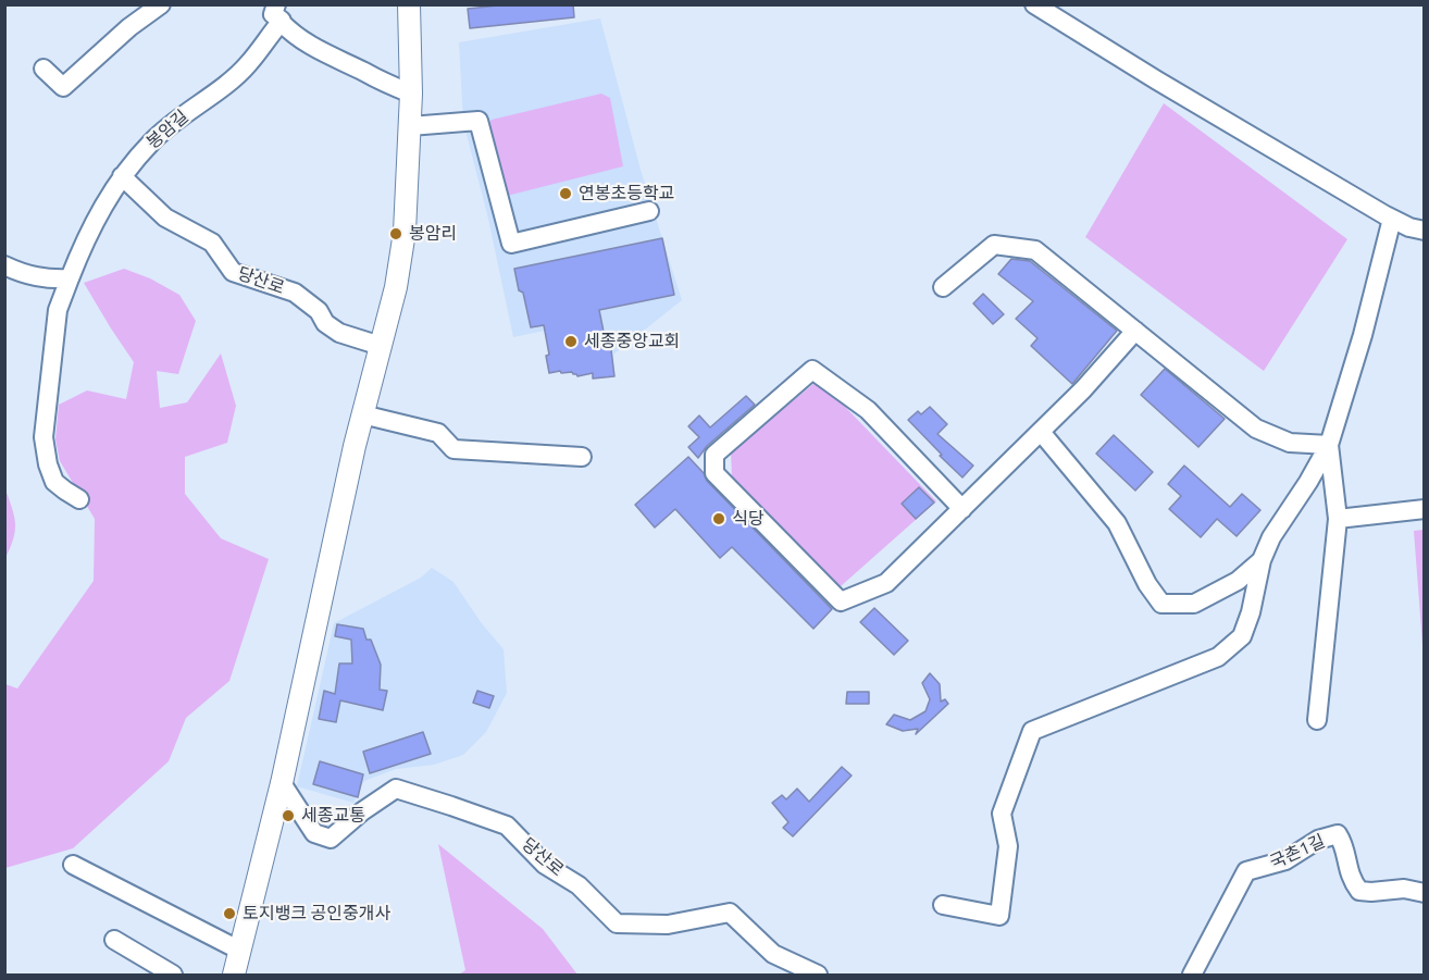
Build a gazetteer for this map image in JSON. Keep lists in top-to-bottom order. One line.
{"streets":{"street":["봉암길","당산로","국촌1길"]},"crossings":[["봉암길","당산로"]],"places":["연봉초등학교","봉암리","세종중앙교회","식당","세종교통","토지뱅크 공인중개사"]}
